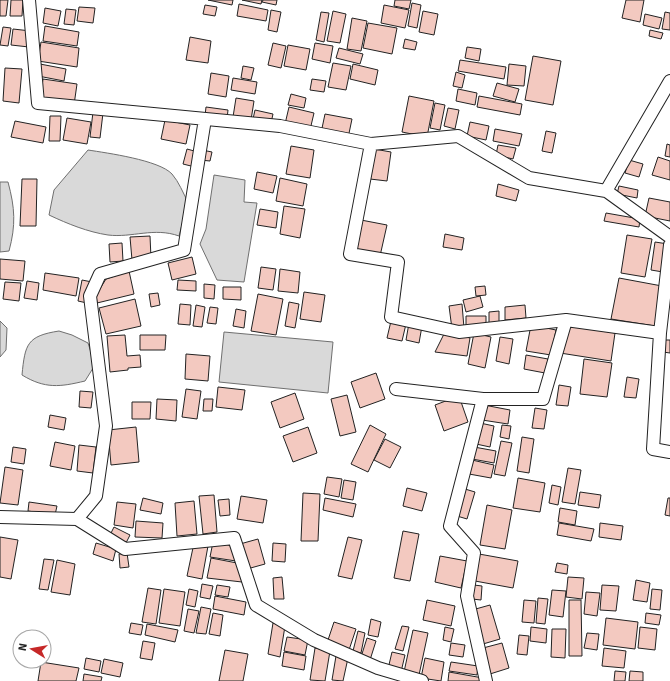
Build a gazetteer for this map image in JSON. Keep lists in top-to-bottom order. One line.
{"north":"left"}
